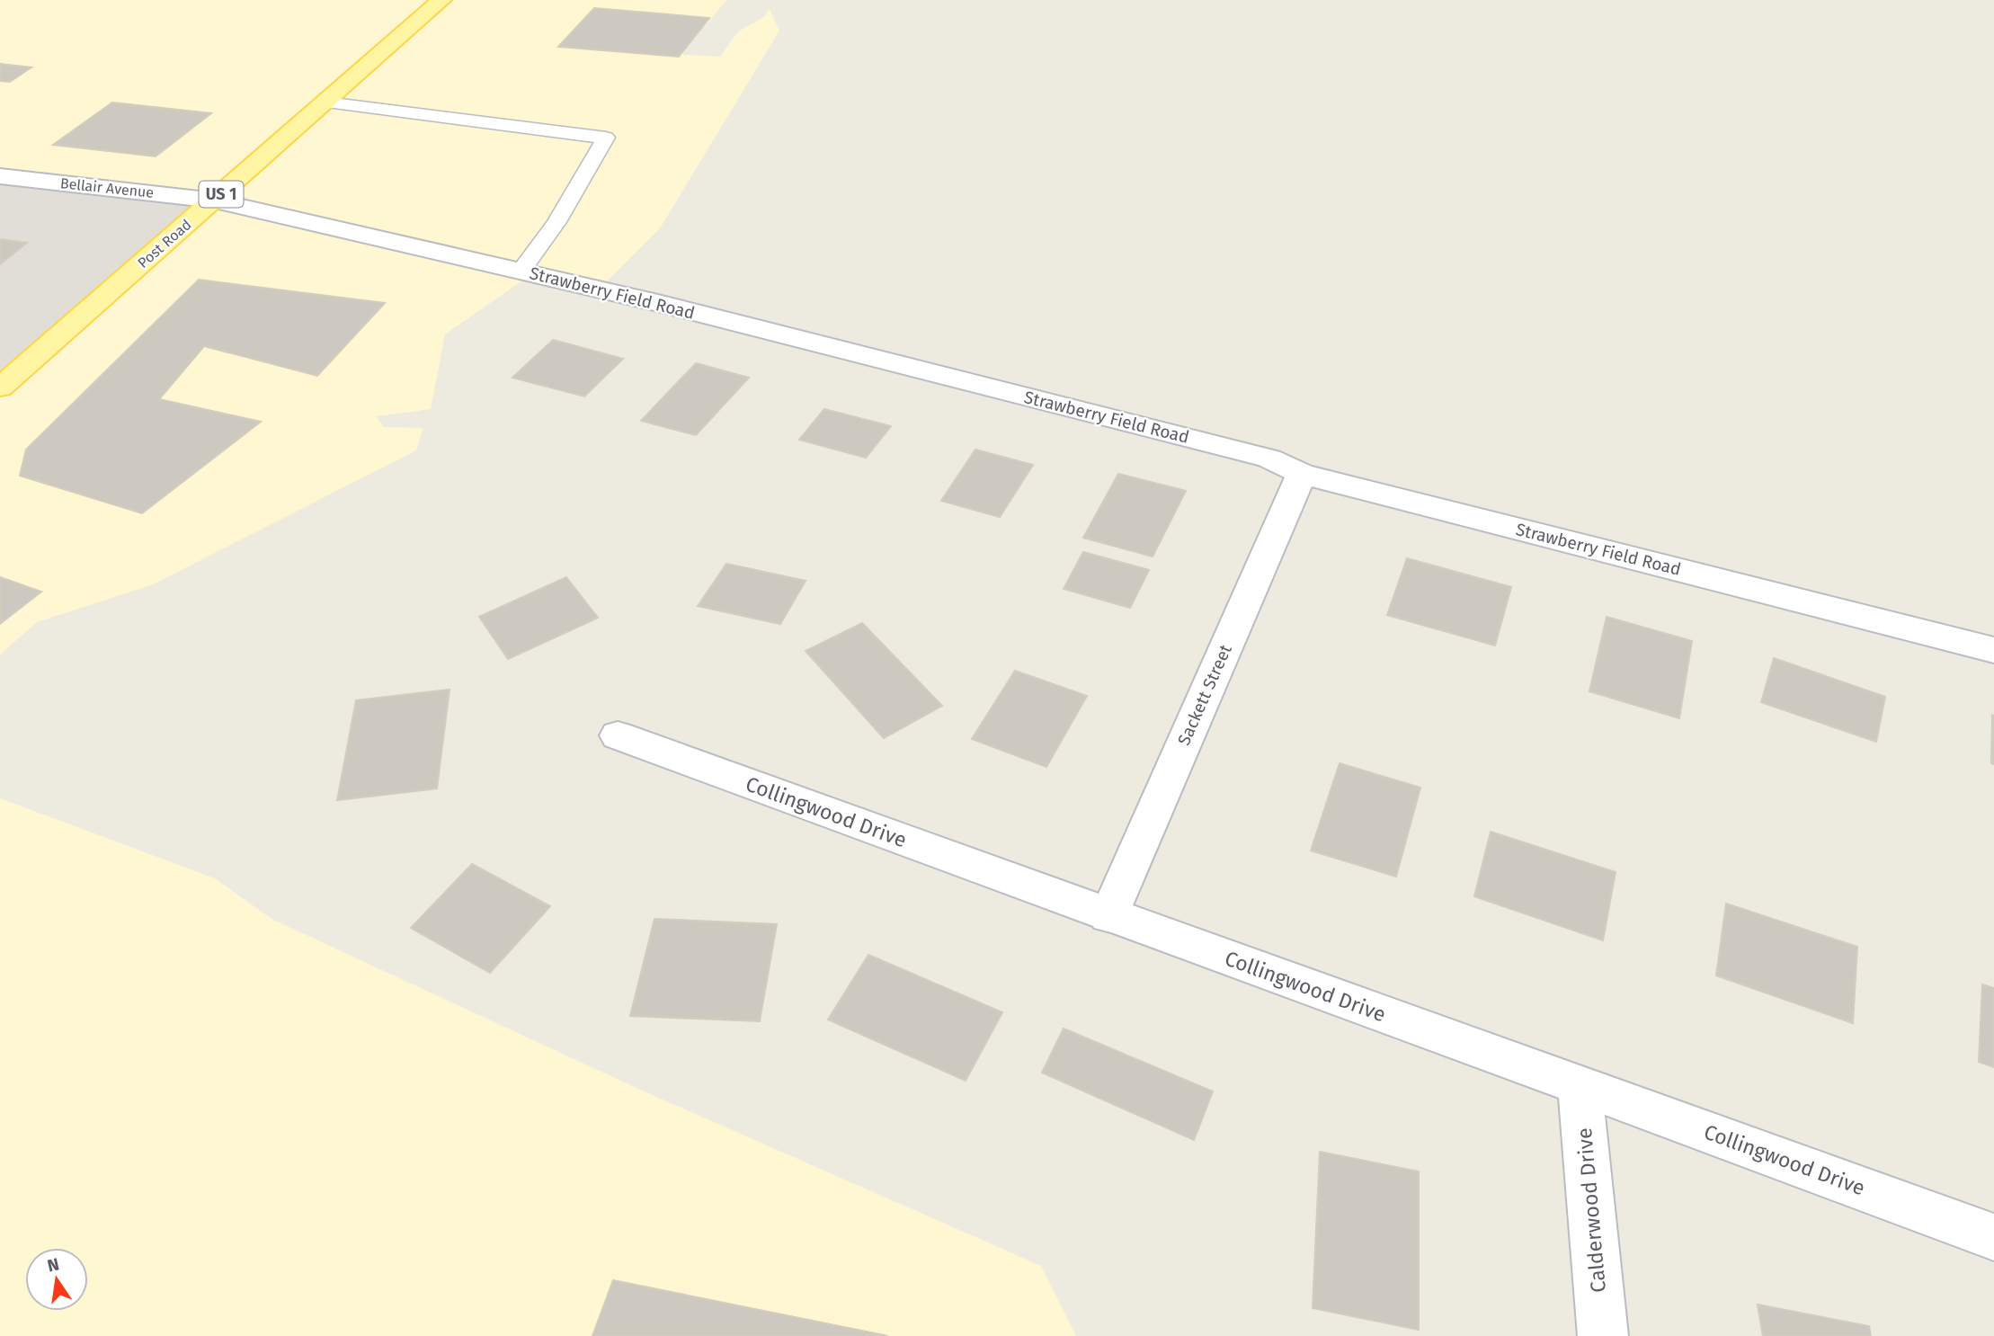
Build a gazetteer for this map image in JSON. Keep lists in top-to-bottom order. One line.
{"streets":{"main road":["US 1","Post Road"],"street":["Bellair Avenue","Strawberry Field Road","Sackett Street","Collingwood Drive","Calderwood Drive"]},"crossings":[["Bellair Avenue","Post Road"],["Bellair Avenue","Strawberry Field Road"],["Post Road","Strawberry Field Road"],["Strawberry Field Road","Sackett Street"],["Sackett Street","Collingwood Drive"],["Collingwood Drive","Calderwood Drive"]],"north":"top"}
